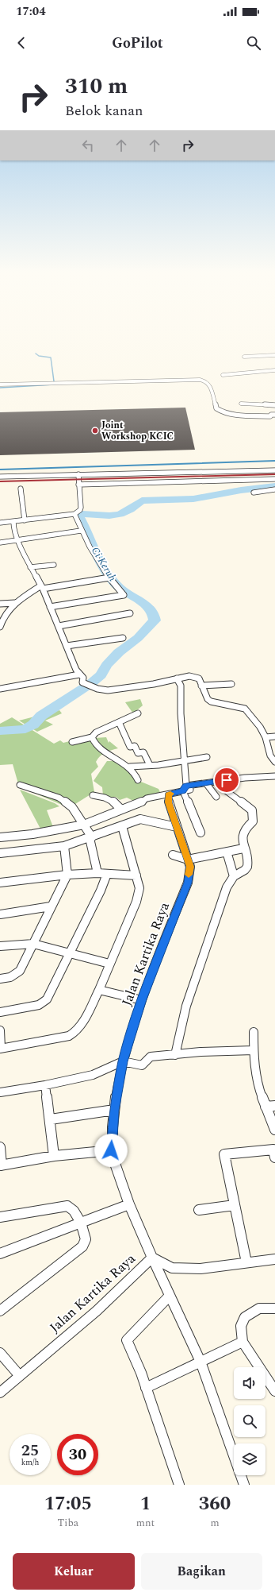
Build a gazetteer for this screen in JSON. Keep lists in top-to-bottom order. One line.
{"streets":{"street":["Jalan Kartika Raya"]},"water":["Ci Keruh"],"places":["Joint Workshop KCIC"],"page":{"status":"17:04","header":"GoPilot","turn":["310 m","Belok kanan"],"speed":"25 km/h","limit":"30","eta":["17:05","Tiba","1","mnt","360","m"],"buttons":["Keluar","Bagikan"]}}
